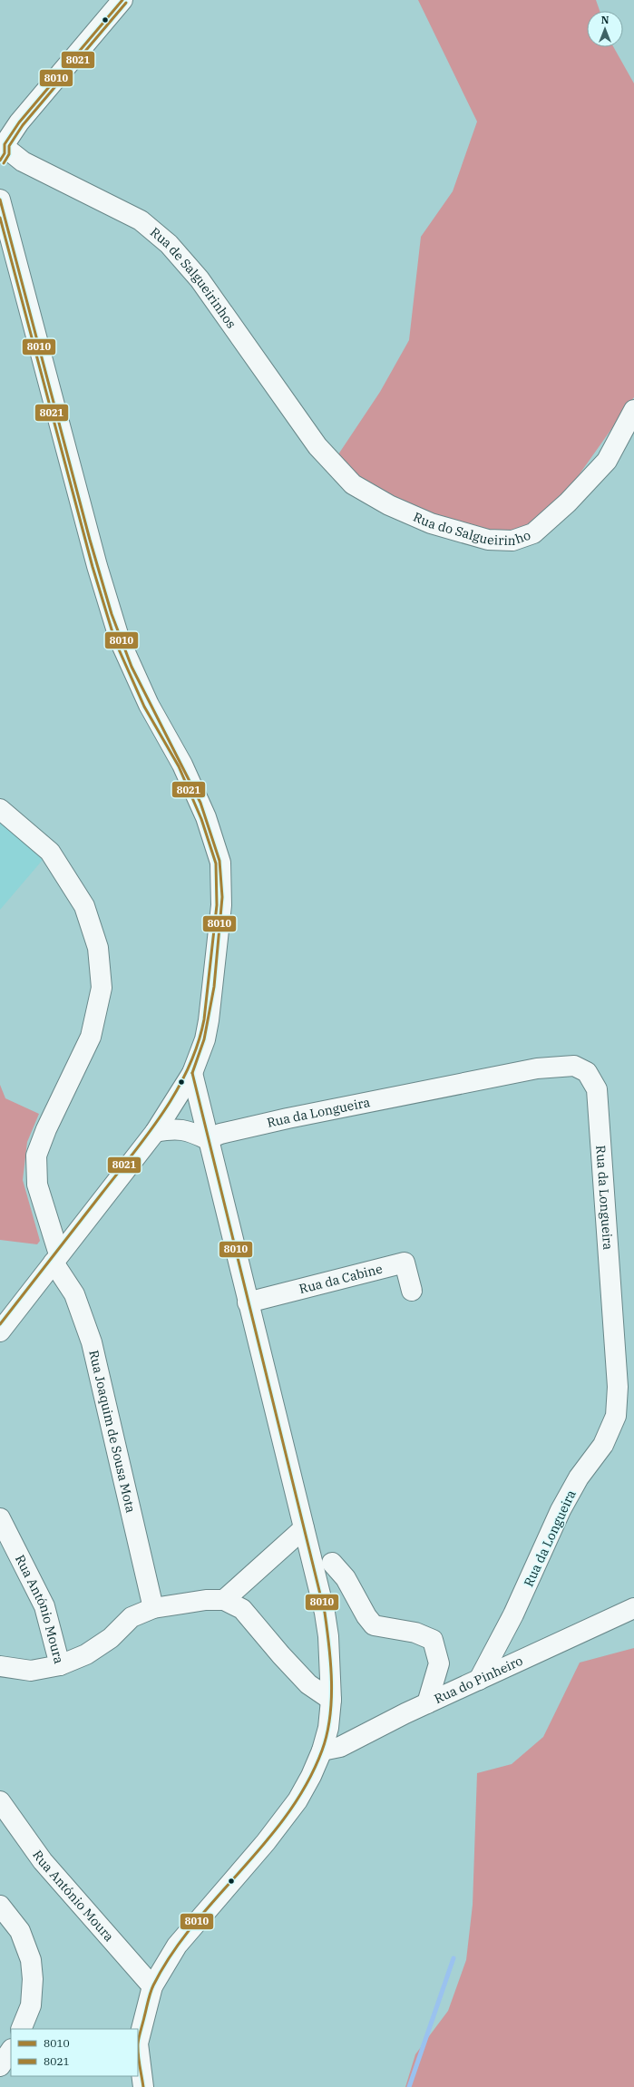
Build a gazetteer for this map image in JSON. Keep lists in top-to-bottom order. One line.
{"streets":{"street":["Rua de Salgueirinhos","Rua do Salgueirinho","Rua da Longueira","Rua da Cabine","Rua Joaquim de Sousa Mota","Rua António Moura","Rua do Pinheiro"]},"crossings":[["Rua de Salgueirinhos","Rua do Salgueirinho"],["Rua da Longueira","Rua do Pinheiro"]],"lines":["transit line 8010","transit line 8021"],"legend":["8010","8021"],"north":"top"}
